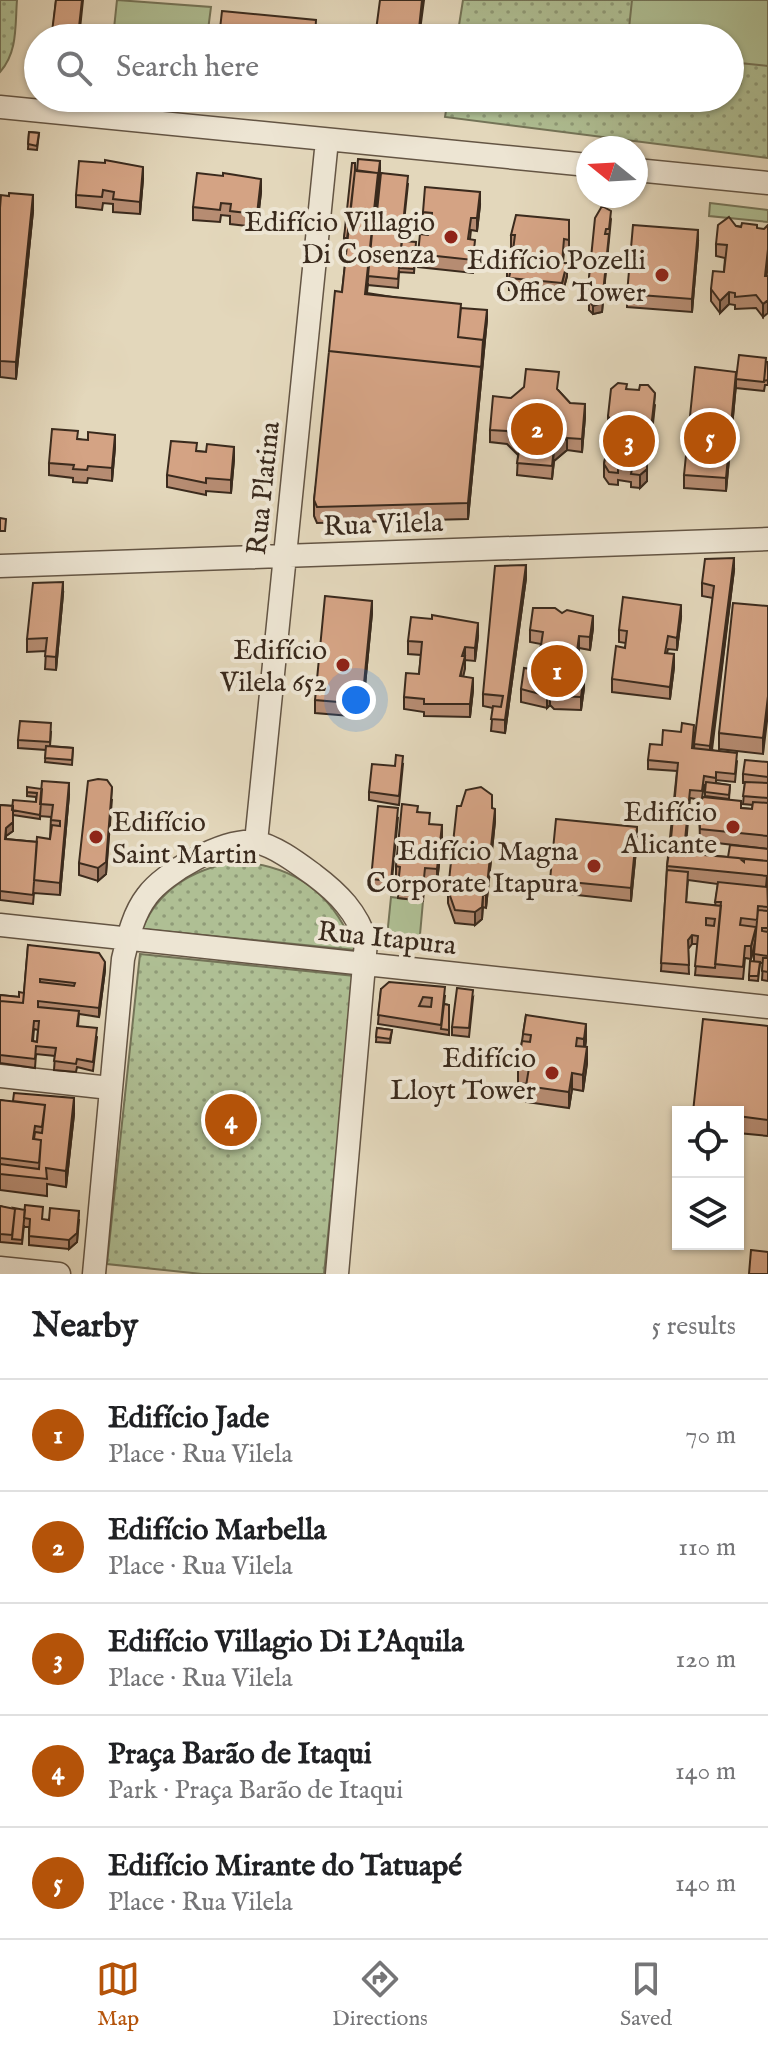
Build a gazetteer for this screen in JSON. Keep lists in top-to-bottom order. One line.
{"streets":{"street":["Rua Platina","Rua Vilela","Rua Itapura"]},"crossings":[["Rua Platina","Rua Vilela"]],"places":["Edifício Villagio Di Cosenza","Edifício Pozelli Office Tower","Edifício Vilela 652","Edifício Alicante","Edifício Saint Martin","Edifício Magna Corporate Itapura","Edifício Lloyt Tower"],"north":"left","page":{"search":"Search here","pins":["2","5","3","1","4"],"heading":["Nearby","5 results"],"list":[{"mark":"1","name":"Edifício Jade","note":"Place · Rua Vilela","value":"70 m"},{"mark":"2","name":"Edifício Marbella","note":"Place · Rua Vilela","value":"110 m"},{"mark":"3","name":"Edifício Villagio Di L'Aquila","note":"Place · Rua Vilela","value":"120 m"},{"mark":"4","name":"Praça Barão de Itaqui","note":"Park · Praça Barão de Itaqui","value":"140 m"},{"mark":"5","name":"Edifício Mirante do Tatuapé","note":"Place · Rua Vilela","value":"140 m"}],"nav":["Map","Directions","Saved"]}}
